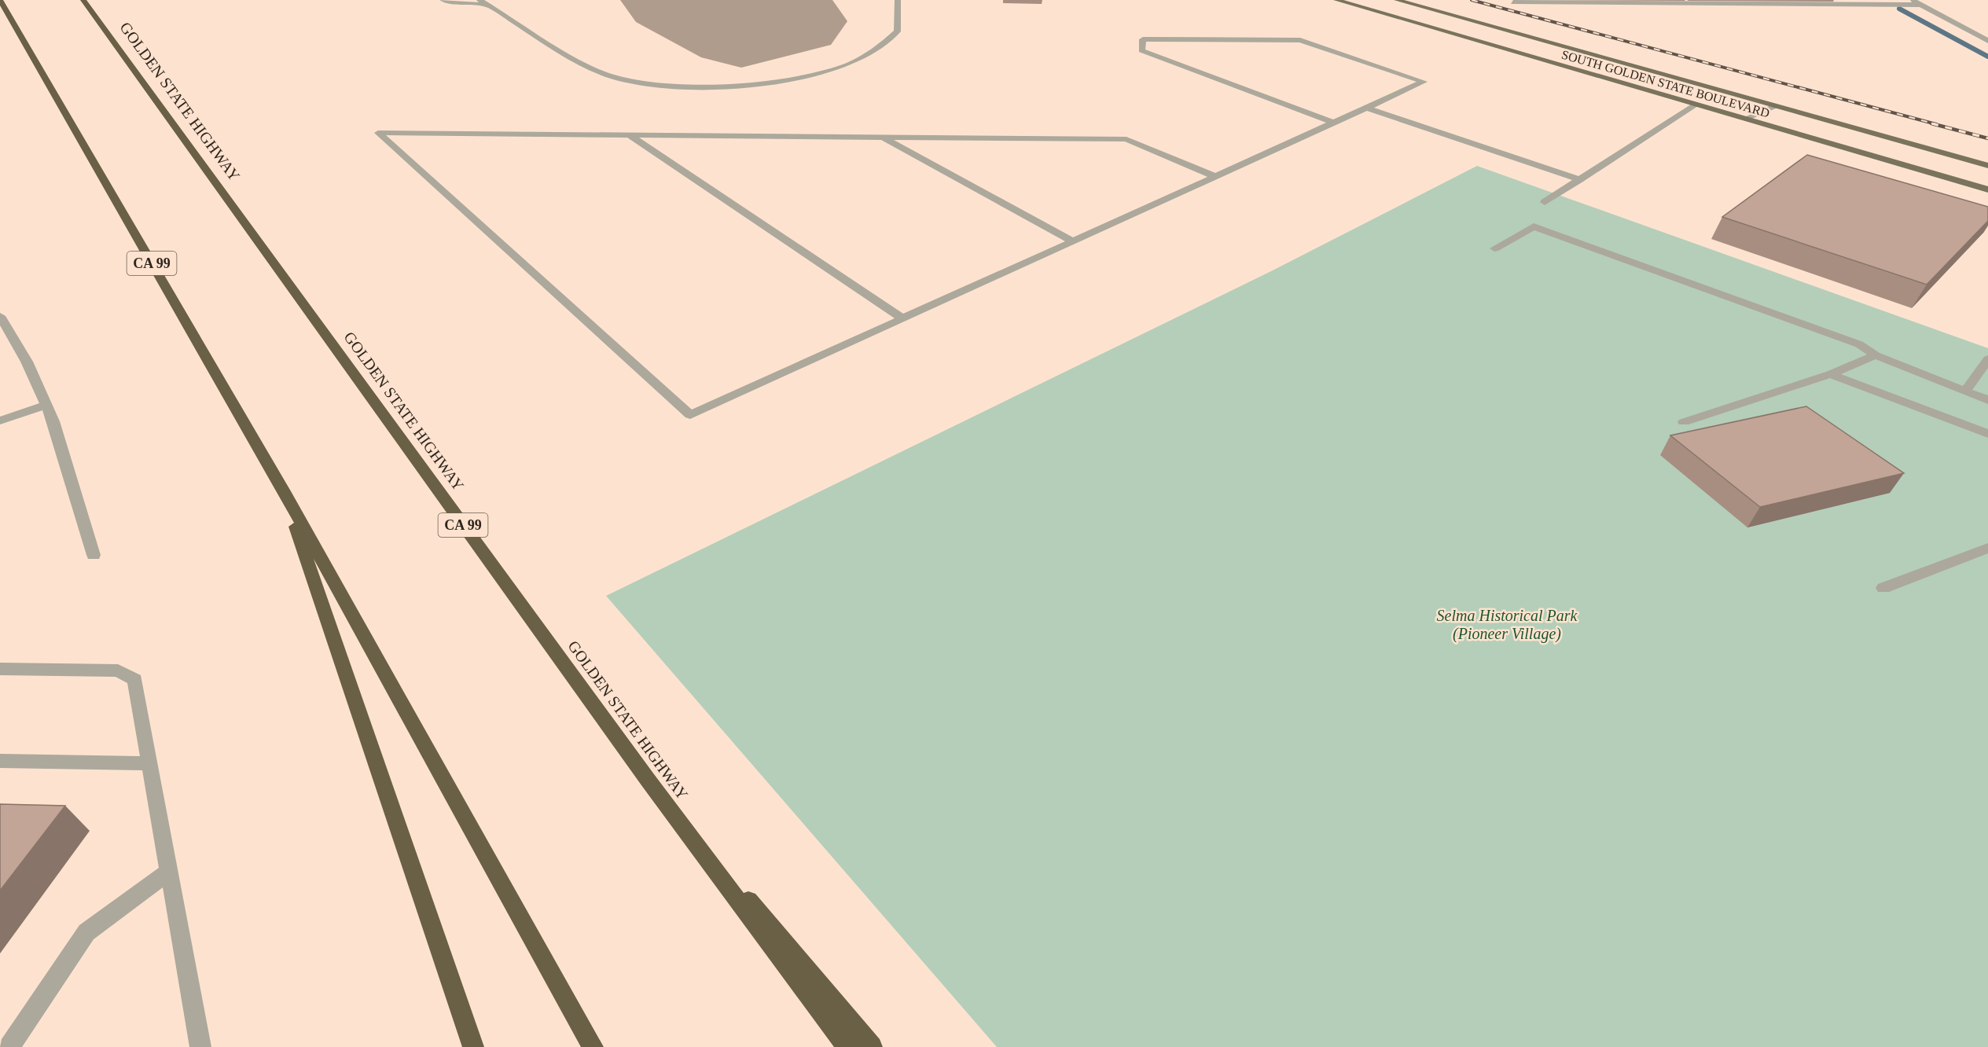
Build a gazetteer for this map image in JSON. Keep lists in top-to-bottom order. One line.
{"streets":{"highway":["GOLDEN STATE HIGHWAY","CA 99"],"main road":["SOUTH GOLDEN STATE BOULEVARD"]},"parks":["Selma Historical Park (Pioneer Village)"]}
